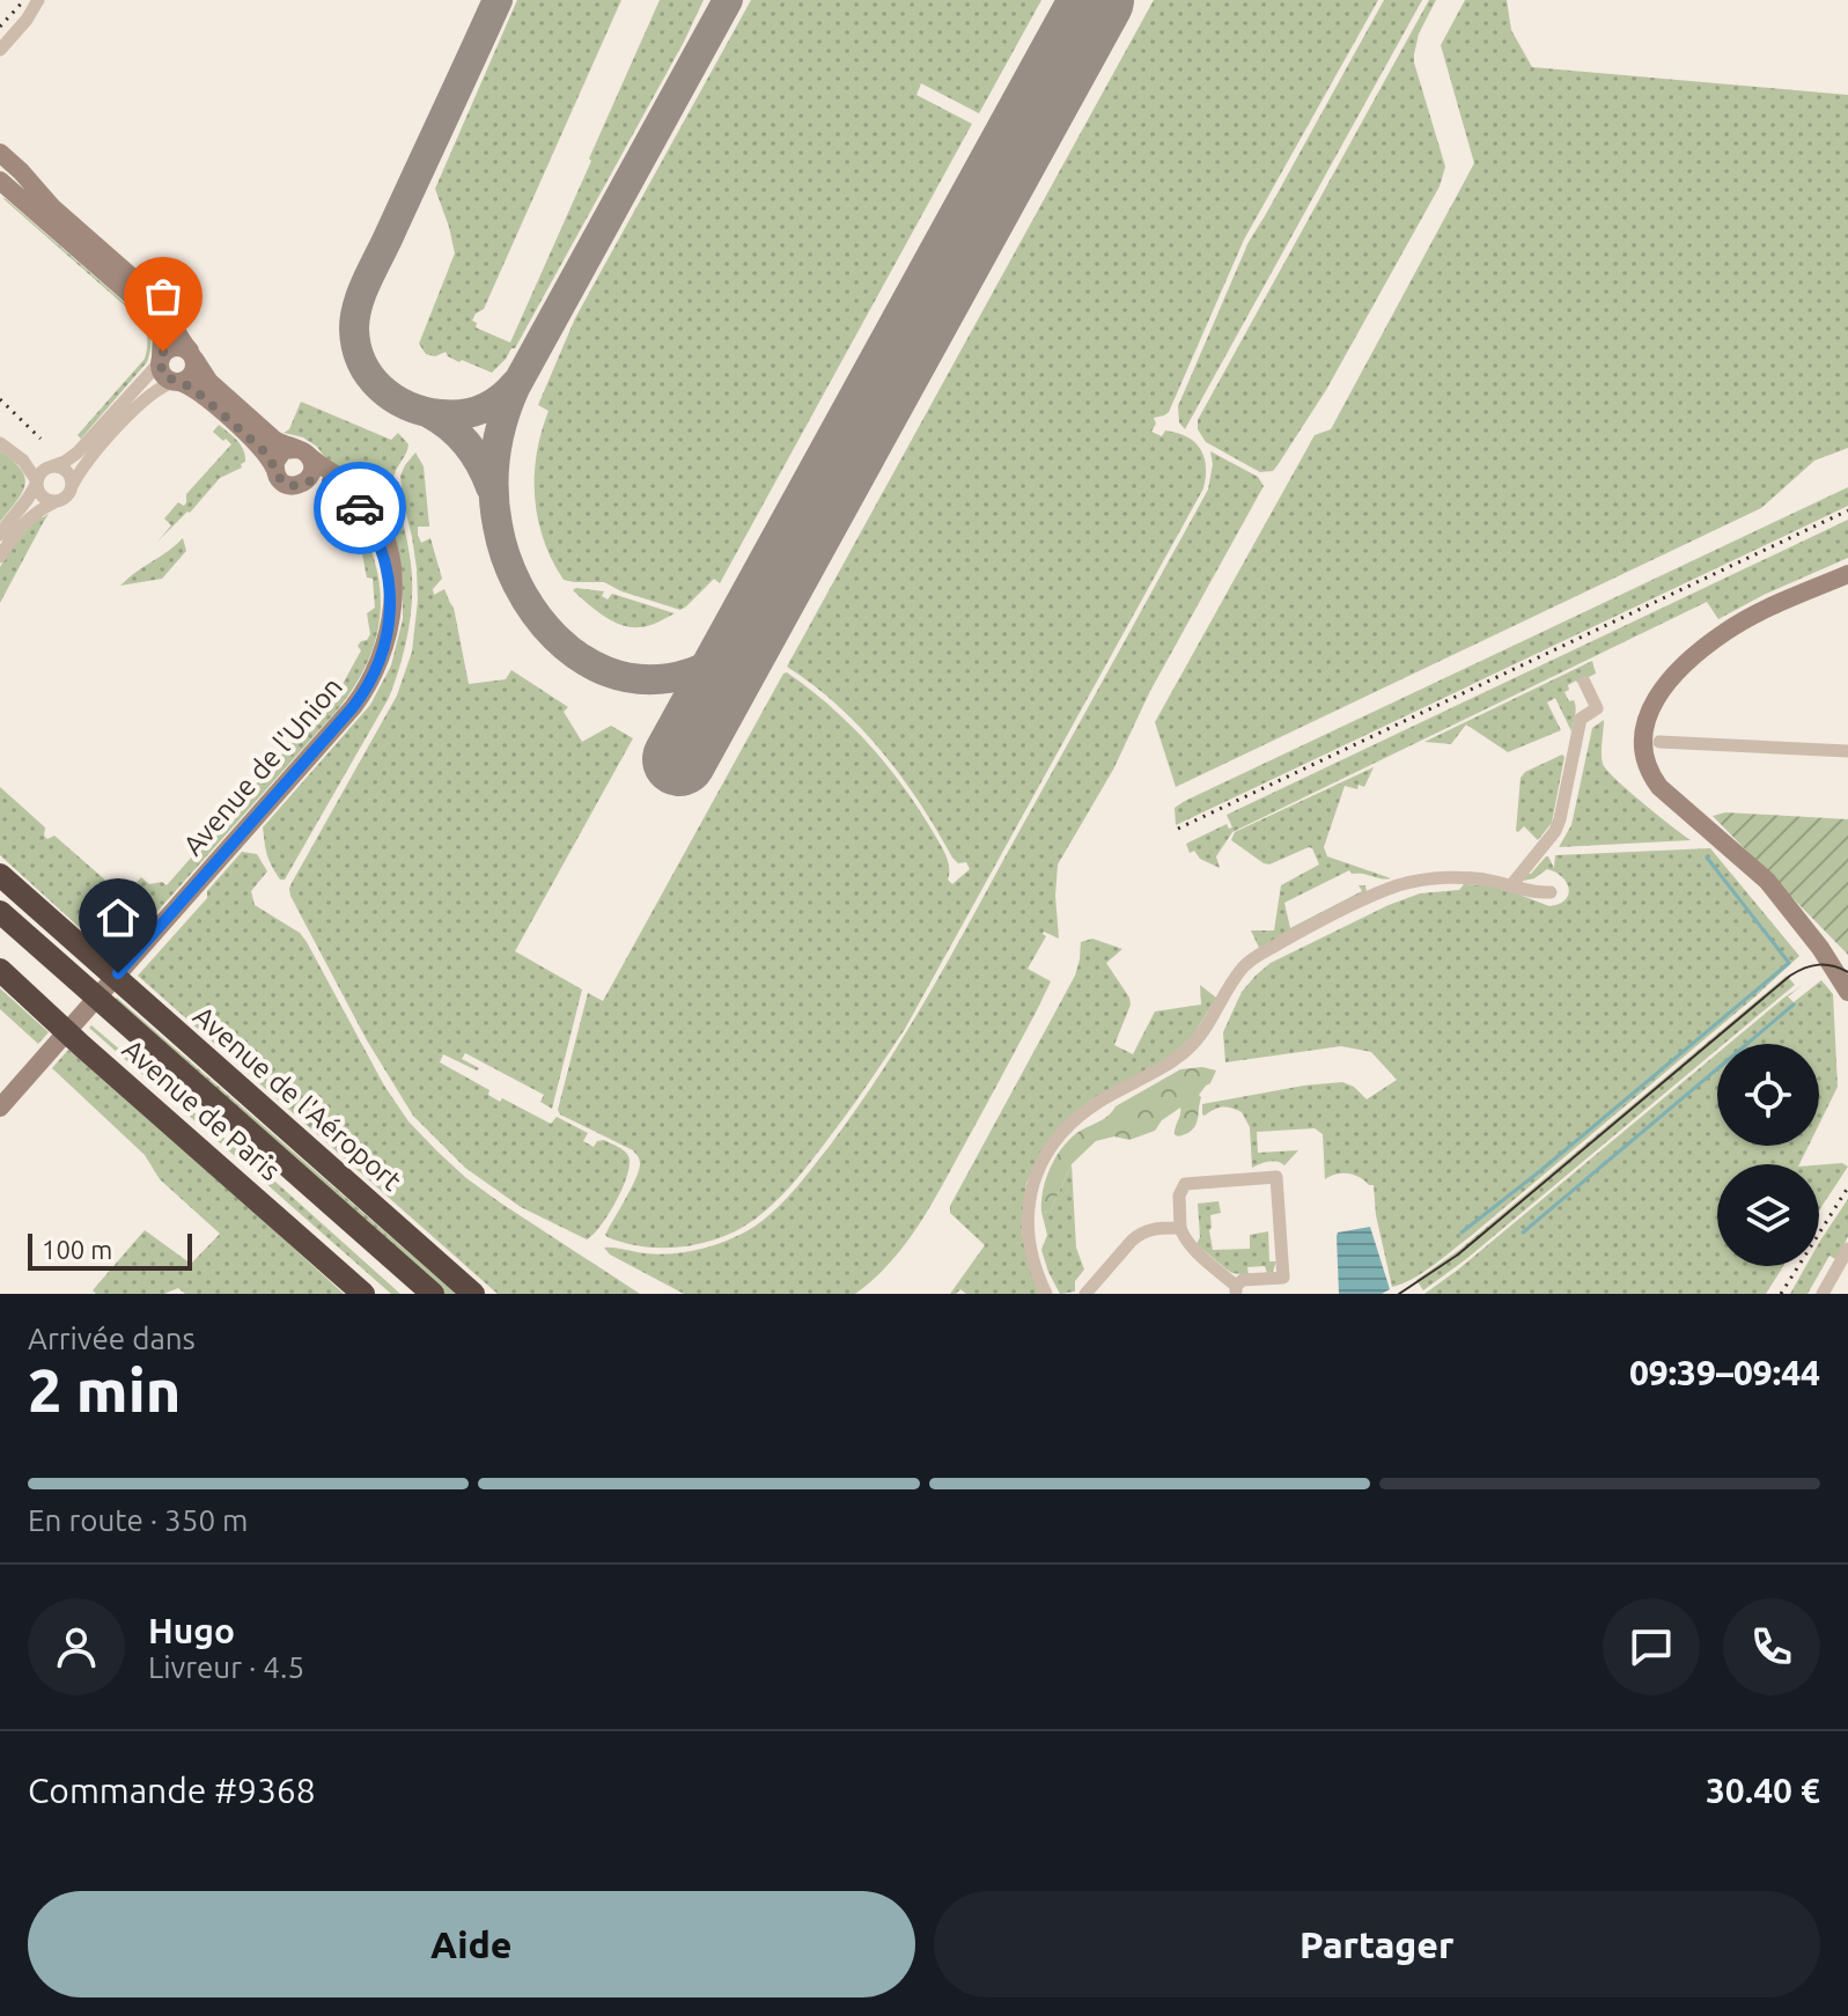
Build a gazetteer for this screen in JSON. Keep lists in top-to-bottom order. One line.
{"streets":{"highway":["Avenue de l'Aéroport","Avenue de Paris"],"street":["Avenue de l'Union"]},"scale_bar":"100 m","page":{"scale":"100 m","heading":["2 min","Arrivée dans","09:39–09:44"],"panel":["Hugo","Livreur · 4.5","Commande #9368","30.40 €"],"bar":"En route · 350 m","buttons":["Aide","Partager"]}}
